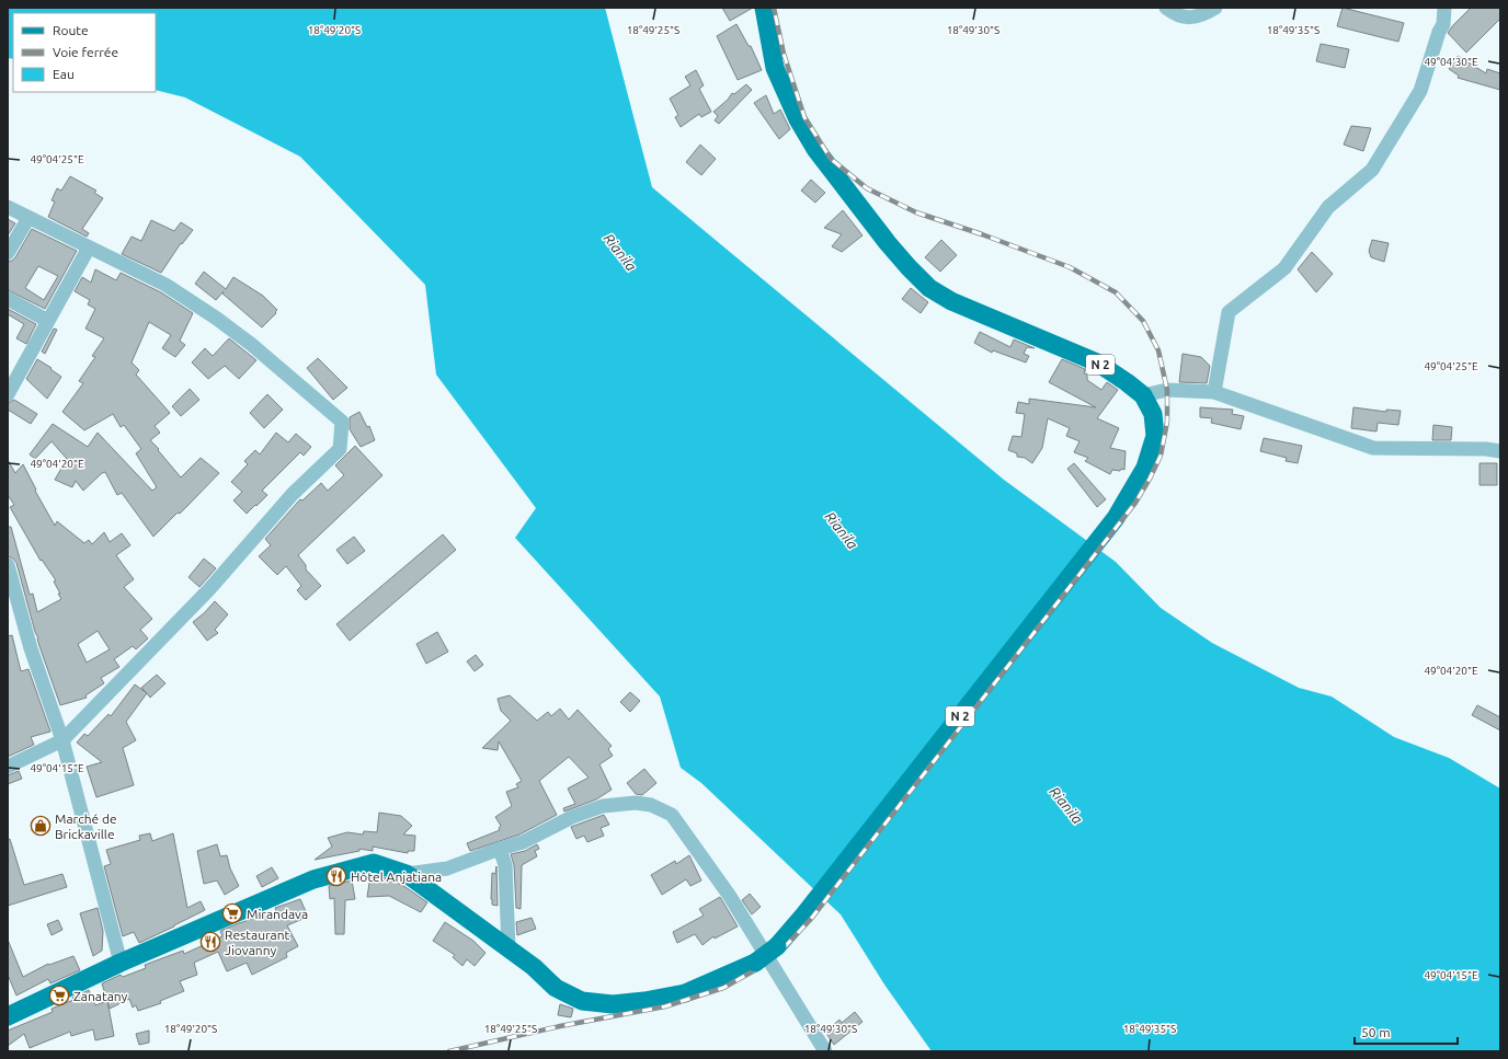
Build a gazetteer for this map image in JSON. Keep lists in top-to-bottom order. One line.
{"streets":{"main road":["N 2"]},"water":["Rianila"],"places":{"shop":["Marché de Brickaville"],"restaurant":["Hôtel Anjatiana","Restaurant Jiovanny"],"supermarket":["Mirandava","Zanatany"]},"legend":["Route","Voie ferrée","Eau"],"scale_bar":"50 m","coordinates":["18°49'20\"S","18°49'25\"S","18°49'30\"S","18°49'35\"S","49°04'30\"E","49°04'25\"E","49°04'20\"E","49°04'15\"E"]}
